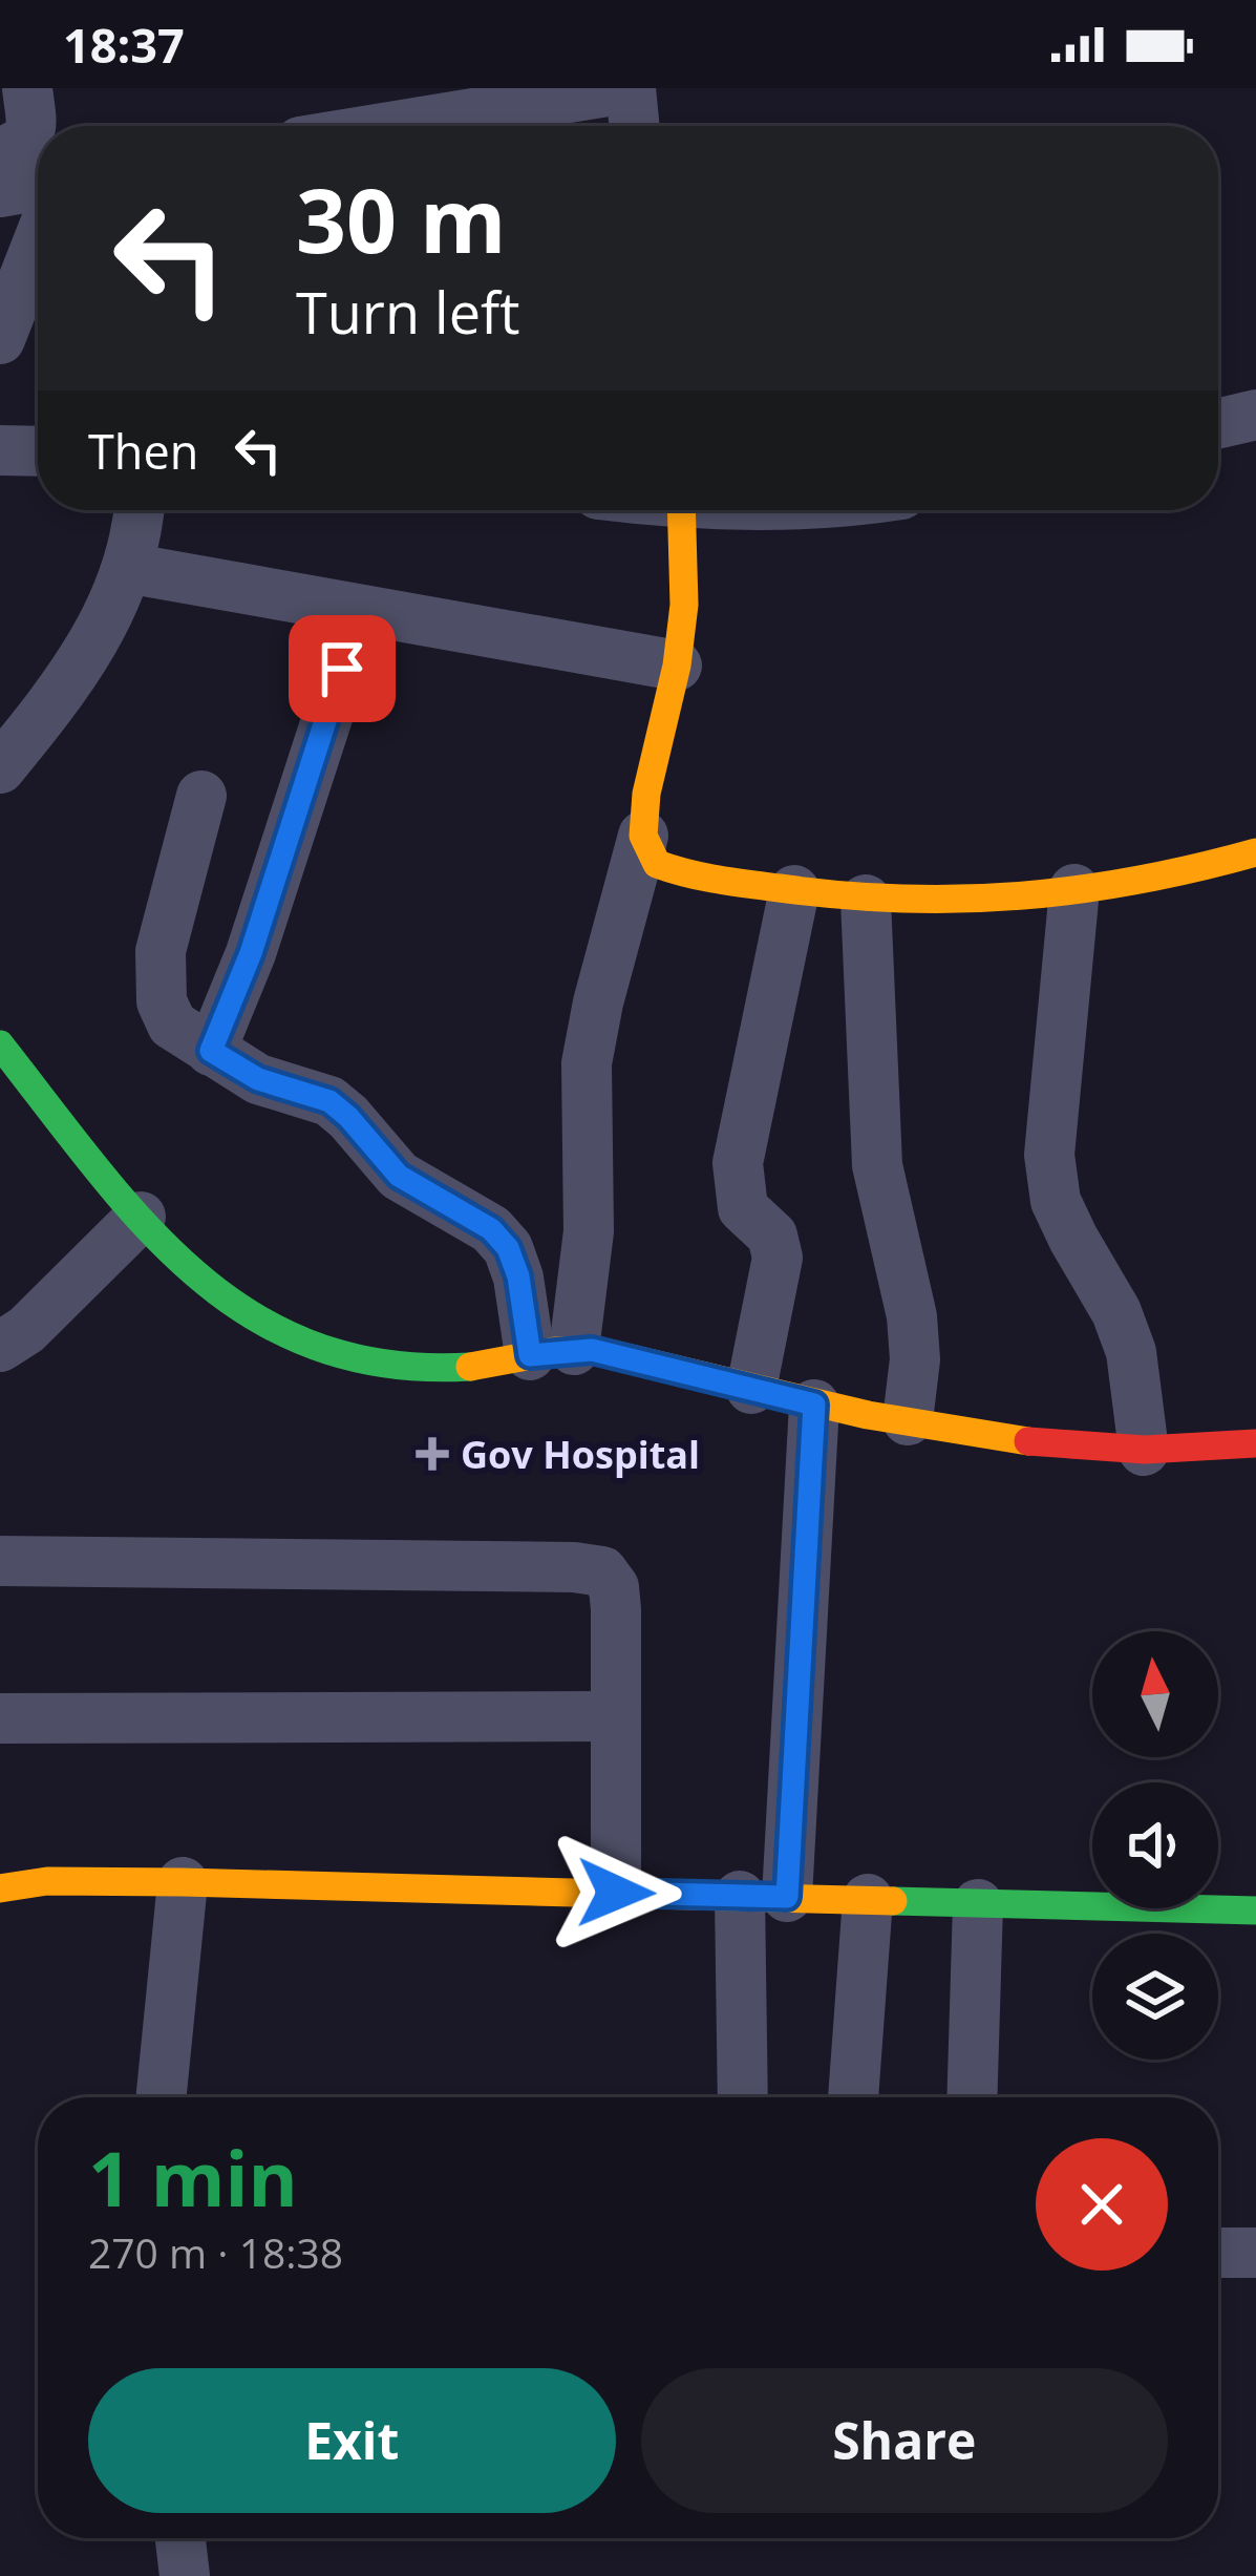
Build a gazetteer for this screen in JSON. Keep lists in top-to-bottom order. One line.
{"places":{"health":["Gov Hospital"]},"north":"top","page":{"status":"18:37","turn":["30 m","Turn left"],"then":"Then","heading":["1 min","270 m · 18:38"],"buttons":["Exit","Share"]}}
